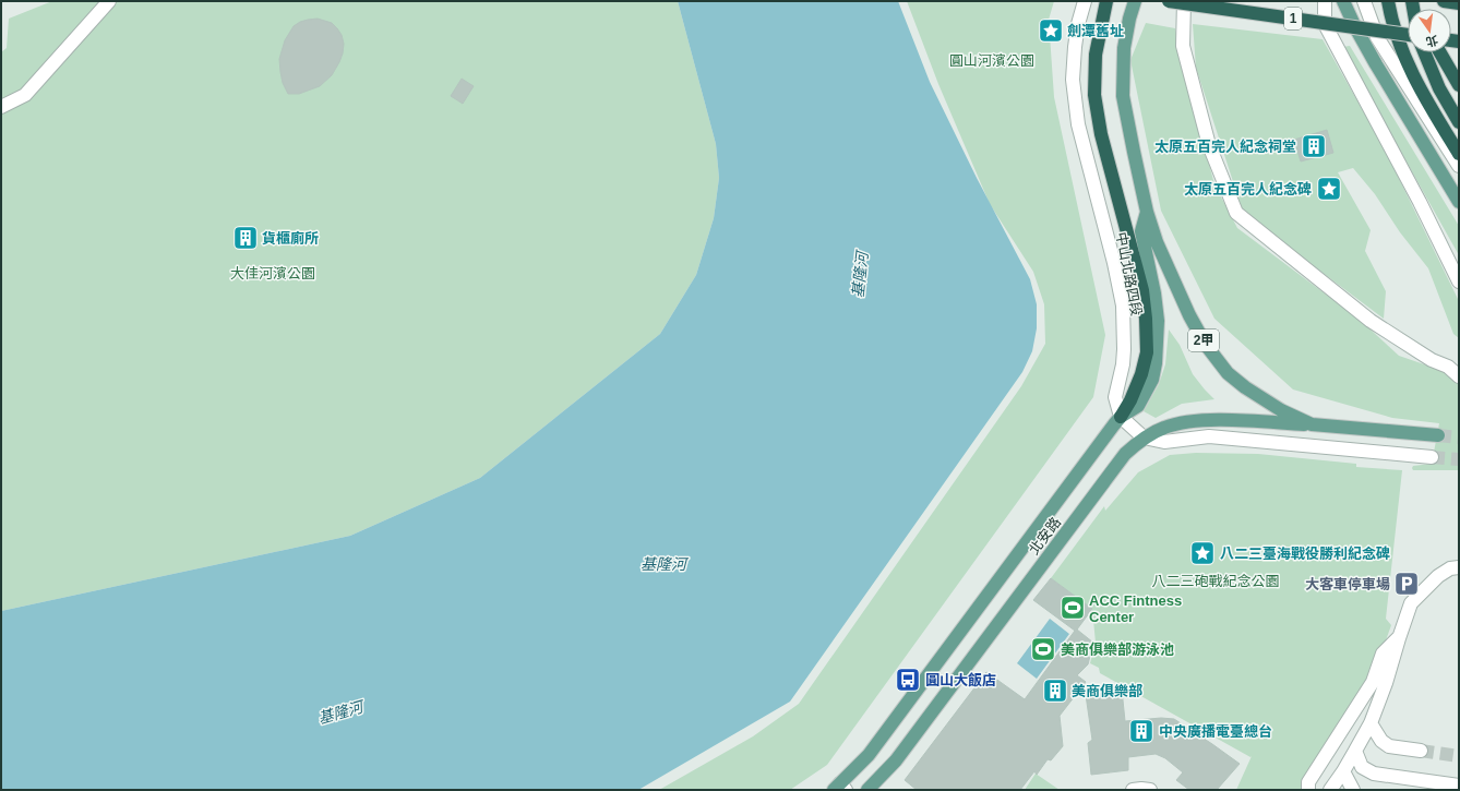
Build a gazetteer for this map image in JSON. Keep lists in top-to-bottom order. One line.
{"streets":{"highway":["1"],"main road":["2甲","北安路"],"lane":["中山北路四段"]},"crossings":[["中山北路四段","北安路"],["2甲","北安路"]],"water":["基隆河"],"parks":["圓山河濱公園","大佳河濱公園","八二三砲戰紀念公園"],"places":{"place":["劍潭舊址","太原五百完人紀念碑","八二三臺海戰役勝利紀念碑"],"building":["太原五百完人紀念祠堂","貨櫃廁所","美商俱樂部","中央廣播電臺總台"],"parking":["大客車停車場"],"sports":["ACC Fintness Center","美商俱樂部游泳池"],"bus stop":["圓山大飯店"]},"north":"bottom"}
